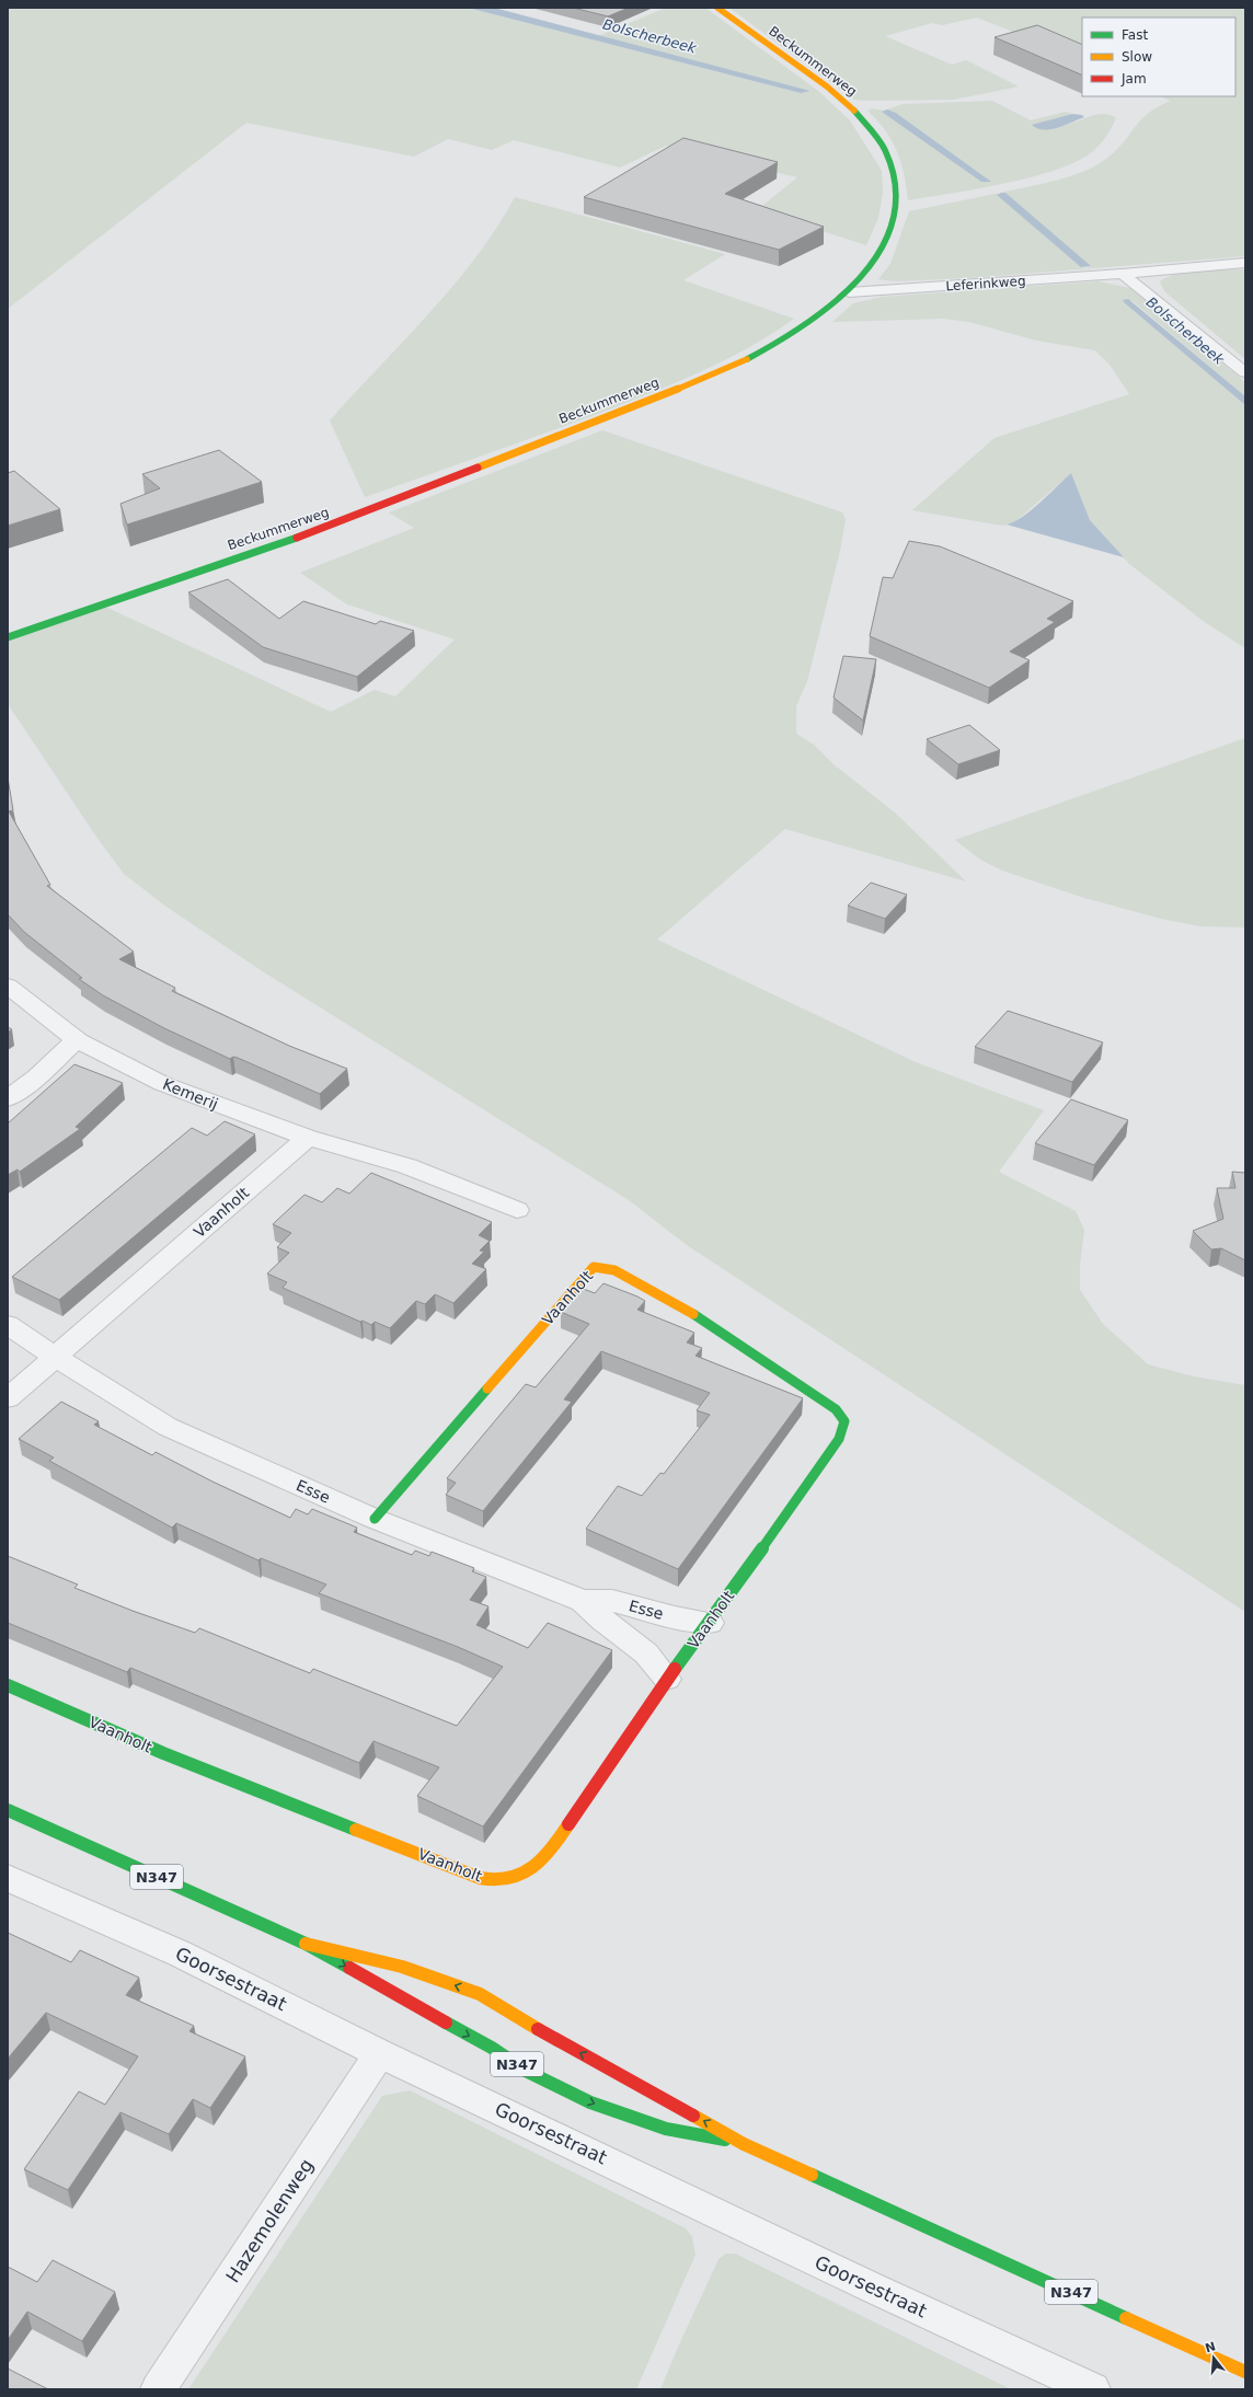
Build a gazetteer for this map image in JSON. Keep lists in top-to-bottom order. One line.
{"streets":{"street":["Beckummerweg","Kemerij","Vaanholt","Esse","N347","Goorsestraat","Hazemolenweg"],"lane":["Leferinkweg"]},"crossings":[["Beckummerweg","Leferinkweg"],["Kemerij","Vaanholt"],["Vaanholt","Esse"],["Goorsestraat","Hazemolenweg"]],"water":["Bolscherbeek"],"legend":["Fast","Slow","Jam"],"north":"top"}
